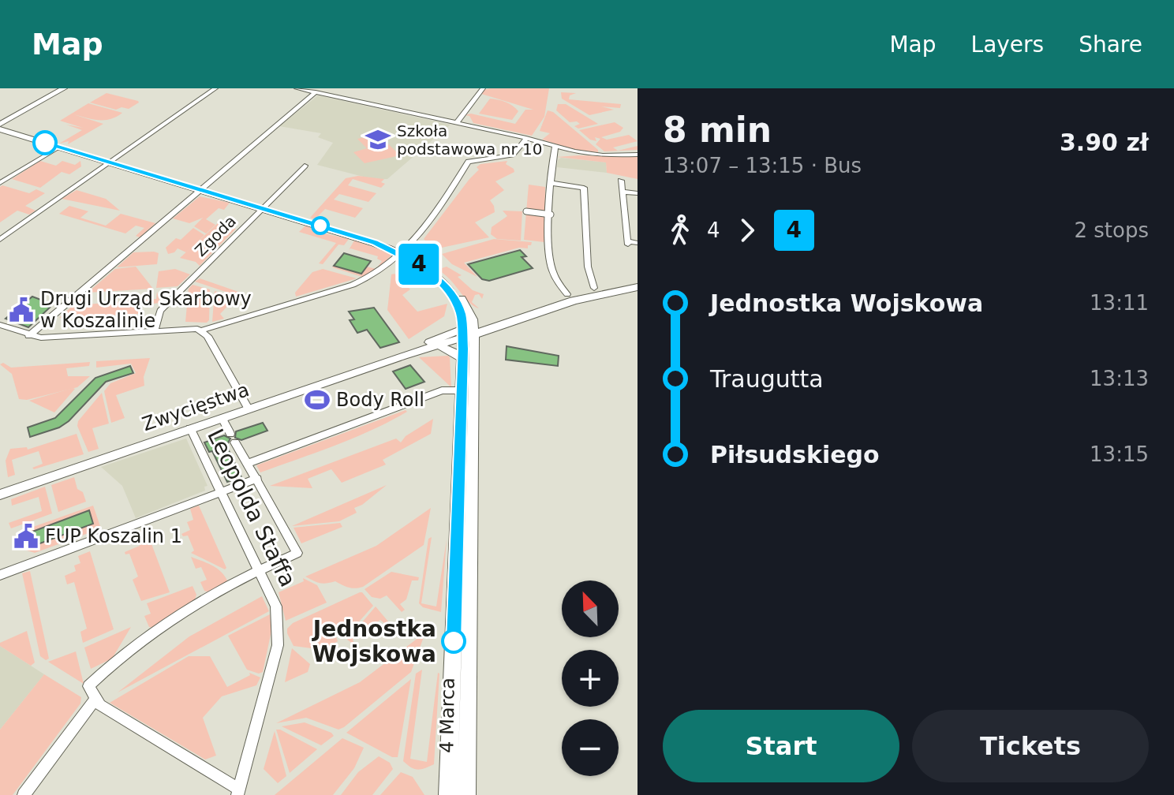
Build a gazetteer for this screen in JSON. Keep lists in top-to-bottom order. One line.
{"streets":{"main road":["Zwycięstwa","4 Marca"],"street":["Zgoda","Leopolda Staffa"]},"crossings":[["Zwycięstwa","Leopolda Staffa"],["Zwycięstwa","4 Marca"]],"places":{"school or university":["Szkoła podstawowa nr 10"],"public building":["Drugi Urząd Skarbowy w Koszalinie","FUP Koszalin 1"],"sports":["Body Roll"],"other":["Jednostka Wojskowa"]},"lines":["bus line 4"],"north":"top left","page":{"header":"Map","nav":["Map","Layers","Share"],"on_map":"4","heading":["8 min","13:07 – 13:15 · Bus","3.90 zł"],"legs":["4","4","2 stops"],"list":[{"name":"Jednostka Wojskowa","value":"13:11"},{"name":"Traugutta","value":"13:13"},{"name":"Piłsudskiego","value":"13:15"}],"map_buttons":["+","−"],"buttons":["Start","Tickets"]}}
